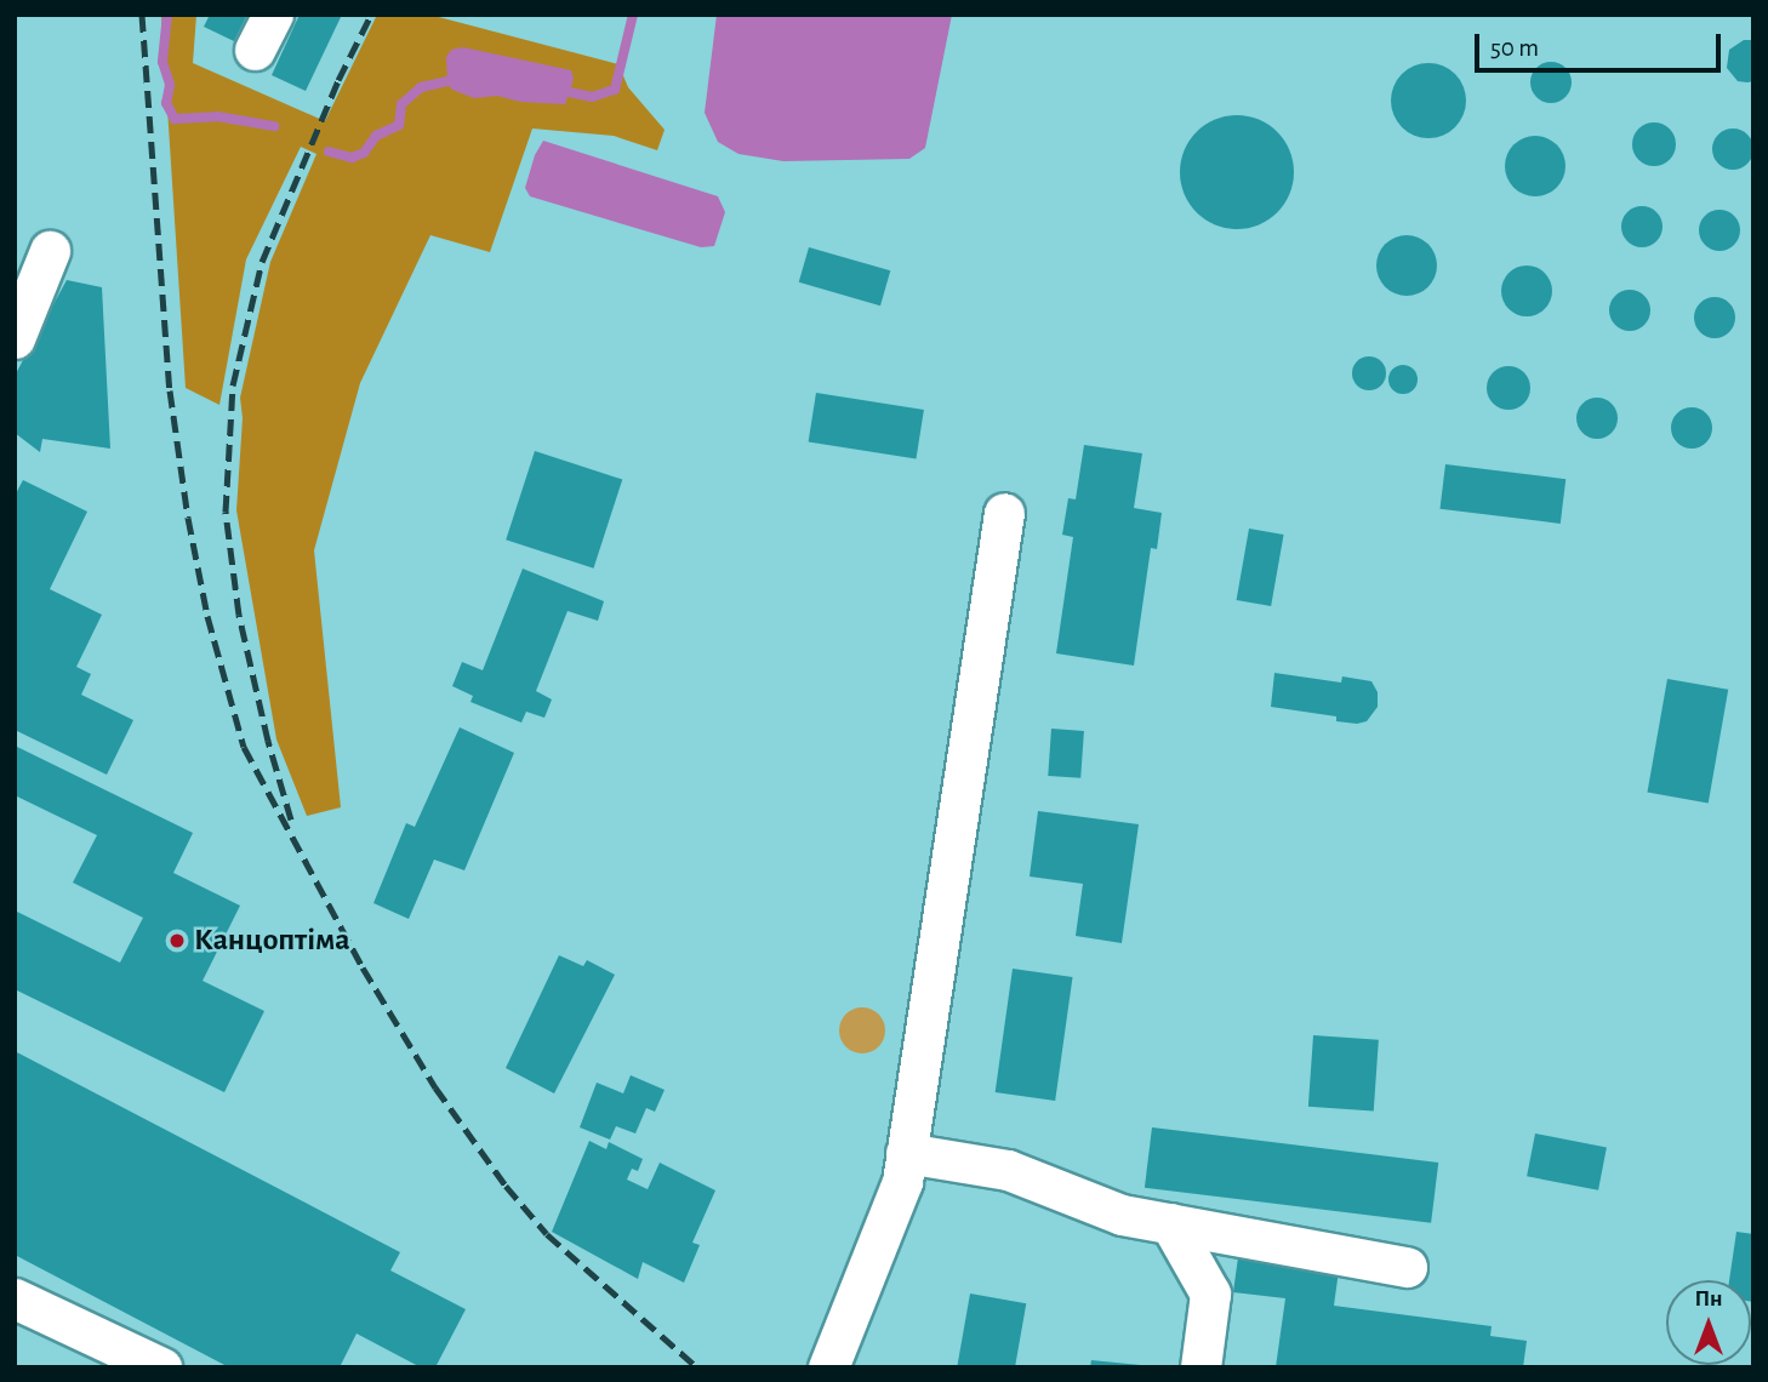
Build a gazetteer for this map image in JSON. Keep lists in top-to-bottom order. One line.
{"places":["Канцоптіма"],"scale_bar":"50 m","north":"top"}
